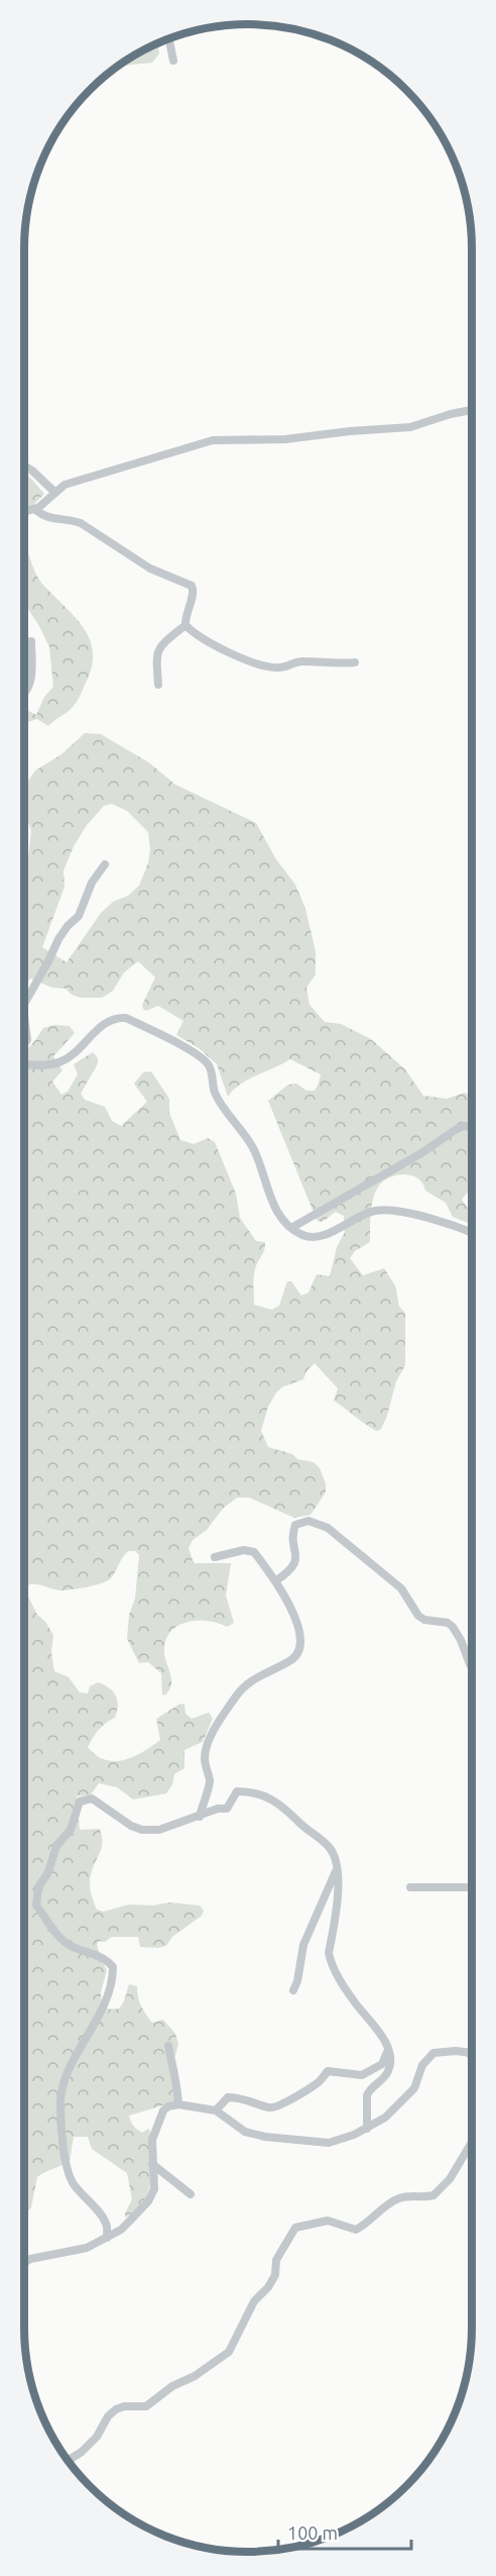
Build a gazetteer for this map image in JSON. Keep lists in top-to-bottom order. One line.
{"scale_bar":"100 m"}
